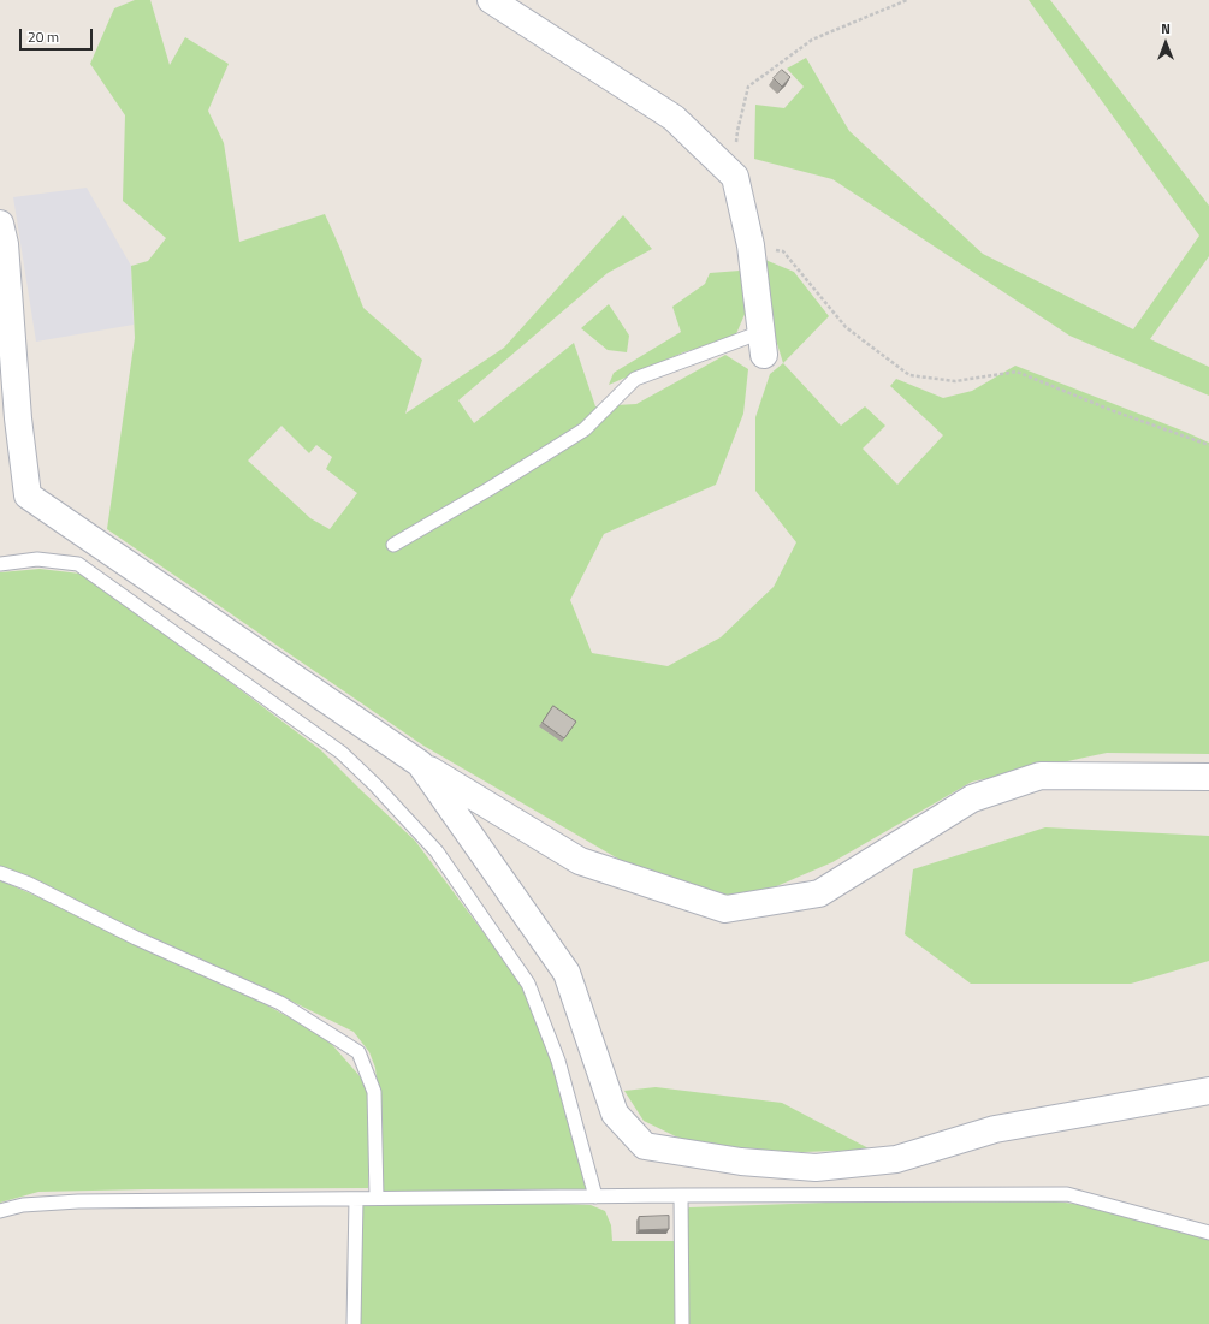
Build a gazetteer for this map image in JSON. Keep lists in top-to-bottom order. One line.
{"scale_bar":"20 m","north":"top"}
